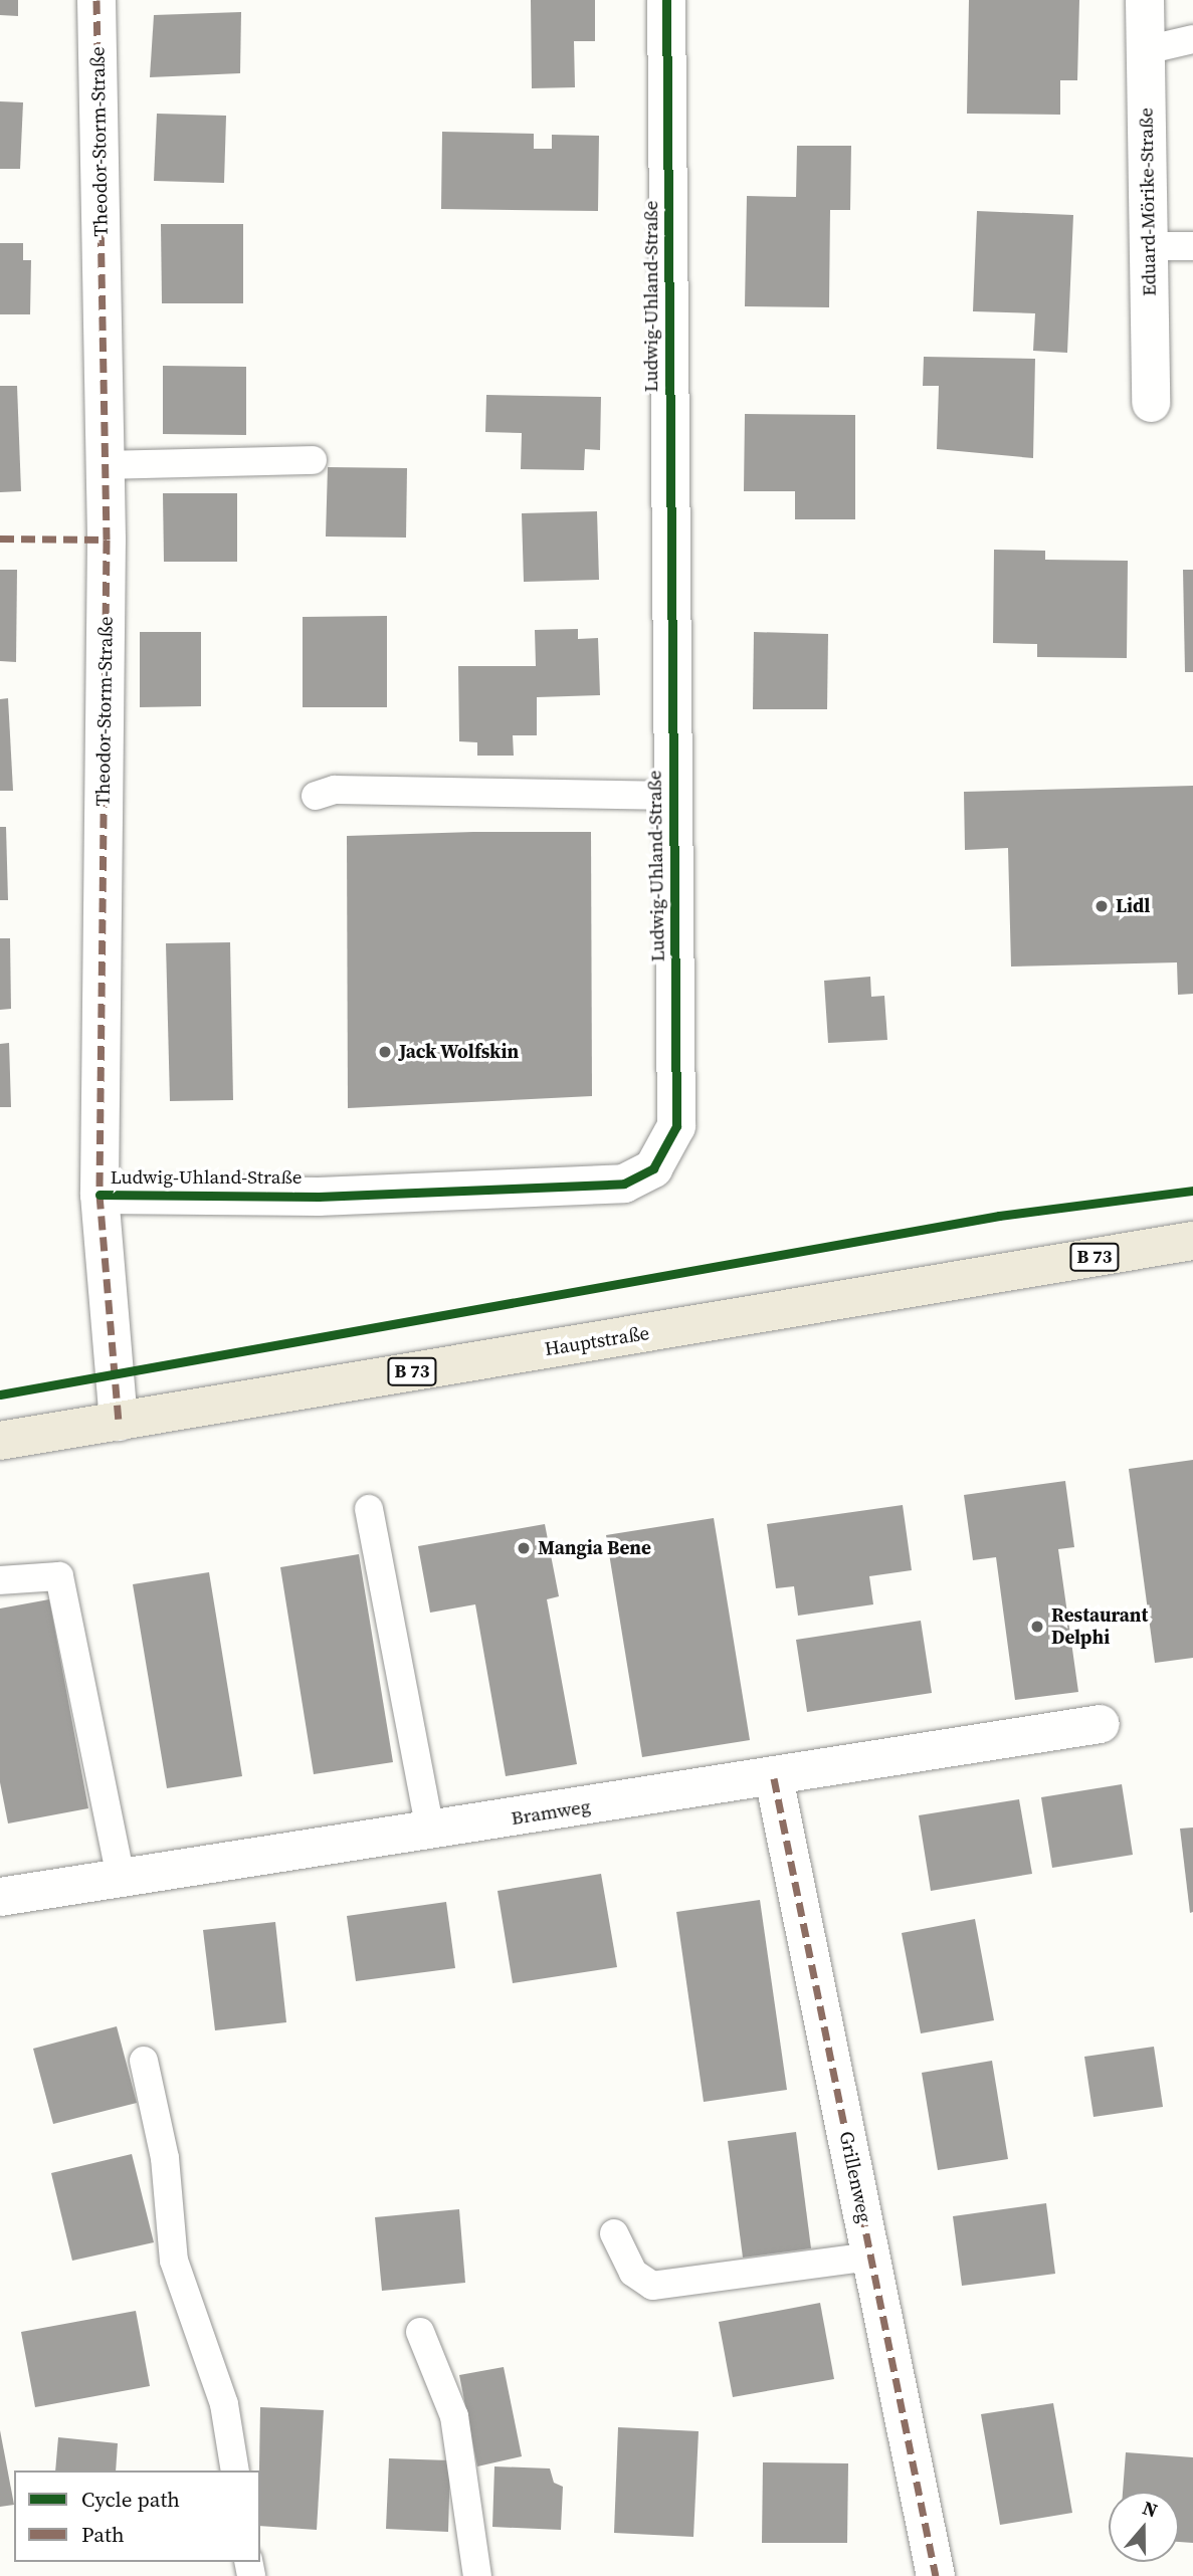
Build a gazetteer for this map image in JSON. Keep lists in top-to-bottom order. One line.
{"streets":{"main road":["B 73","Hauptstraße"],"street":["Theodor-Storm-Straße","Eduard-Mörike-Straße","Ludwig-Uhland-Straße","Bramweg","Grillenweg"]},"crossings":[["Theodor-Storm-Straße","Ludwig-Uhland-Straße"],["Theodor-Storm-Straße","Hauptstraße"],["Bramweg","Grillenweg"]],"places":["Lidl","Jack Wolfskin","Mangia Bene","Restaurant Delphi"],"legend":["Cycle path","Path"],"north":"top"}
